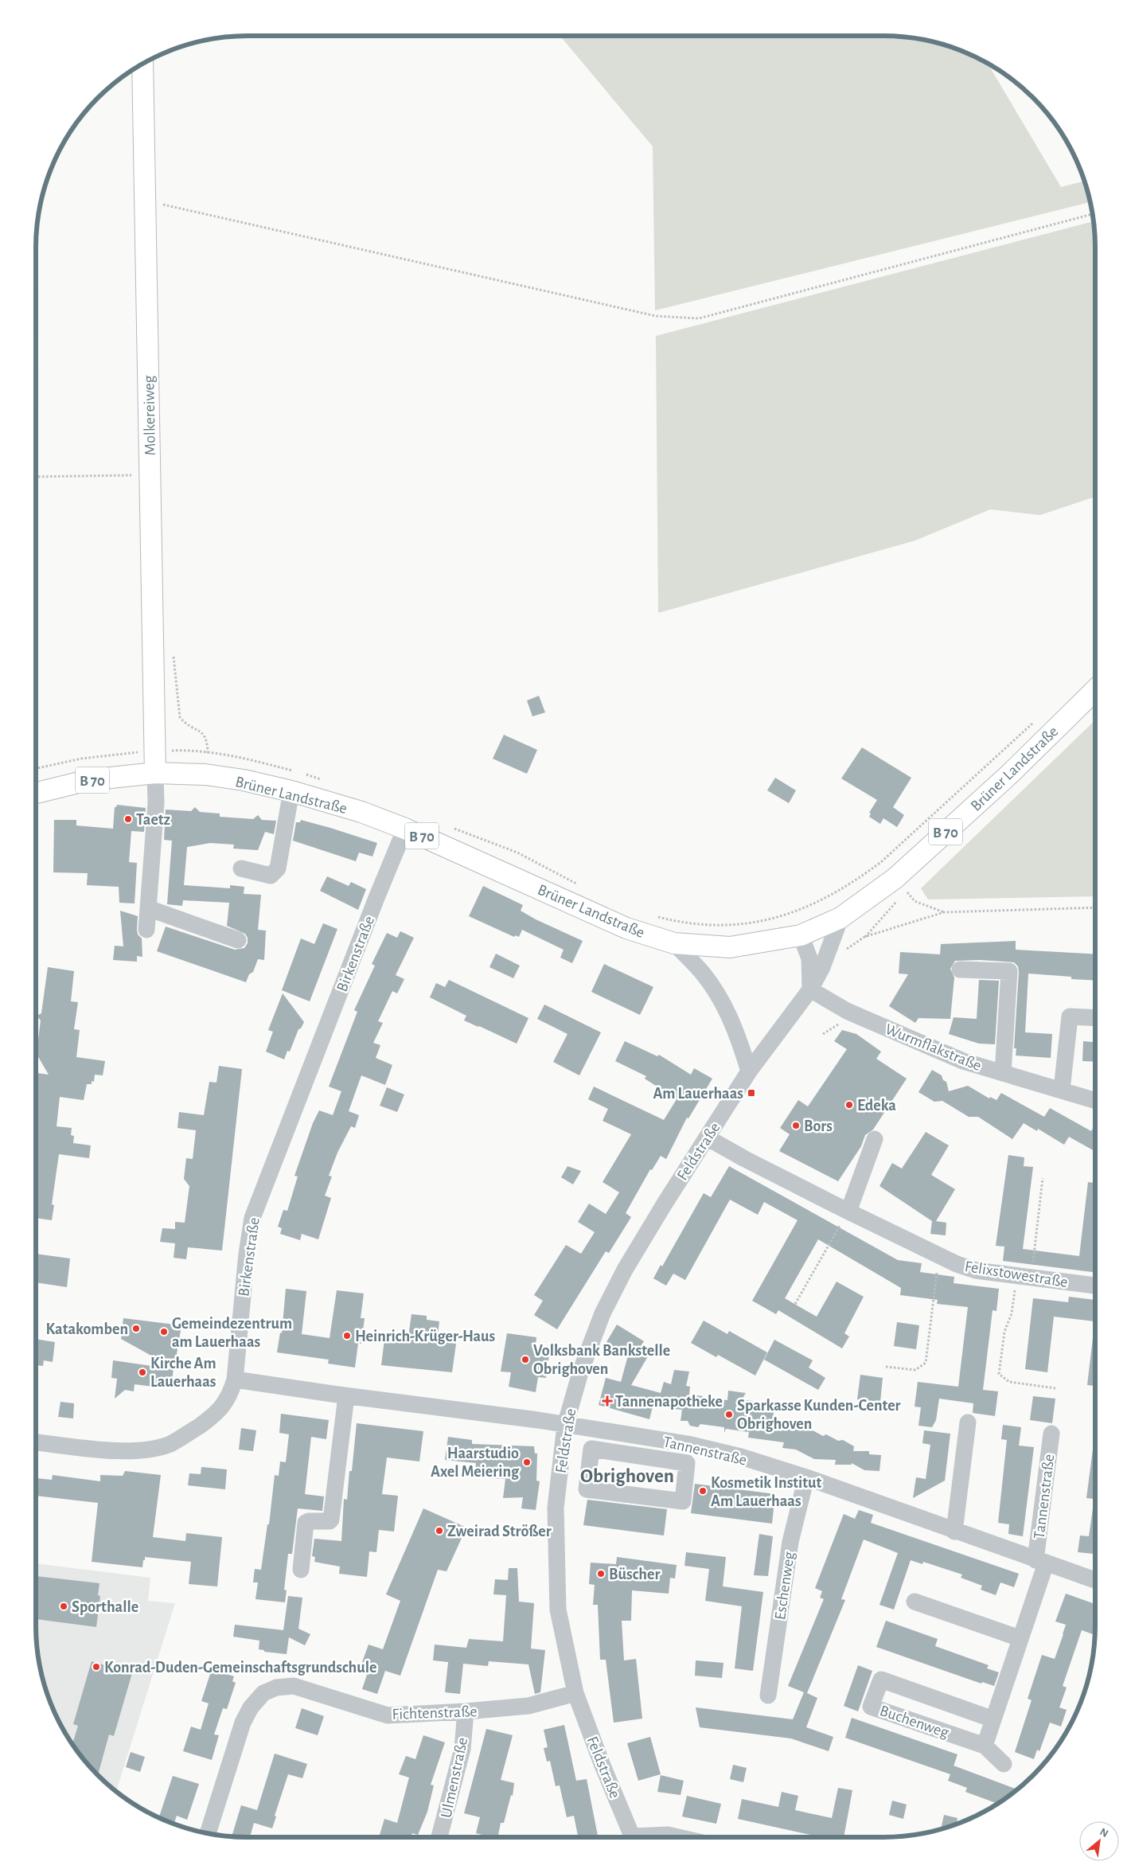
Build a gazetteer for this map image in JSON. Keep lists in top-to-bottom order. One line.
{"streets":{"main road":["Molkereiweg","Brüner Landstraße","B 70"],"street":["Birkenstraße","Wurmflakstraße","Feldstraße","Felixstowestraße","Tannenstraße","Eschenweg","Fichtenstraße","Buchenweg","Ulmenstraße"]},"crossings":[["Molkereiweg","Brüner Landstraße"],["Brüner Landstraße","Birkenstraße"],["Brüner Landstraße","Feldstraße"],["Wurmflakstraße","Feldstraße"],["Feldstraße","Felixstowestraße"],["Feldstraße","Tannenstraße"],["Feldstraße","Fichtenstraße"],["Tannenstraße","Eschenweg"],["Fichtenstraße","Ulmenstraße"]],"districts":["Obrighoven"],"places":{"other":["Taetz","Edeka","Bors","Katakomben","Gemeindezentrum am Lauerhaas","Heinrich-Krüger-Haus","Volksbank Bankstelle Obrighoven","Kirche Am Lauerhaas","Sparkasse Kunden-Center Obrighoven","Haarstudio Axel Meiering","Kosmetik Institut Am Lauerhaas","Zweirad Strößer","Büscher","Sporthalle","Konrad-Duden-Gemeinschaftsgrundschule"],"transit":["Am Lauerhaas"],"health":["Tannenapotheke"]},"north":"top right"}
